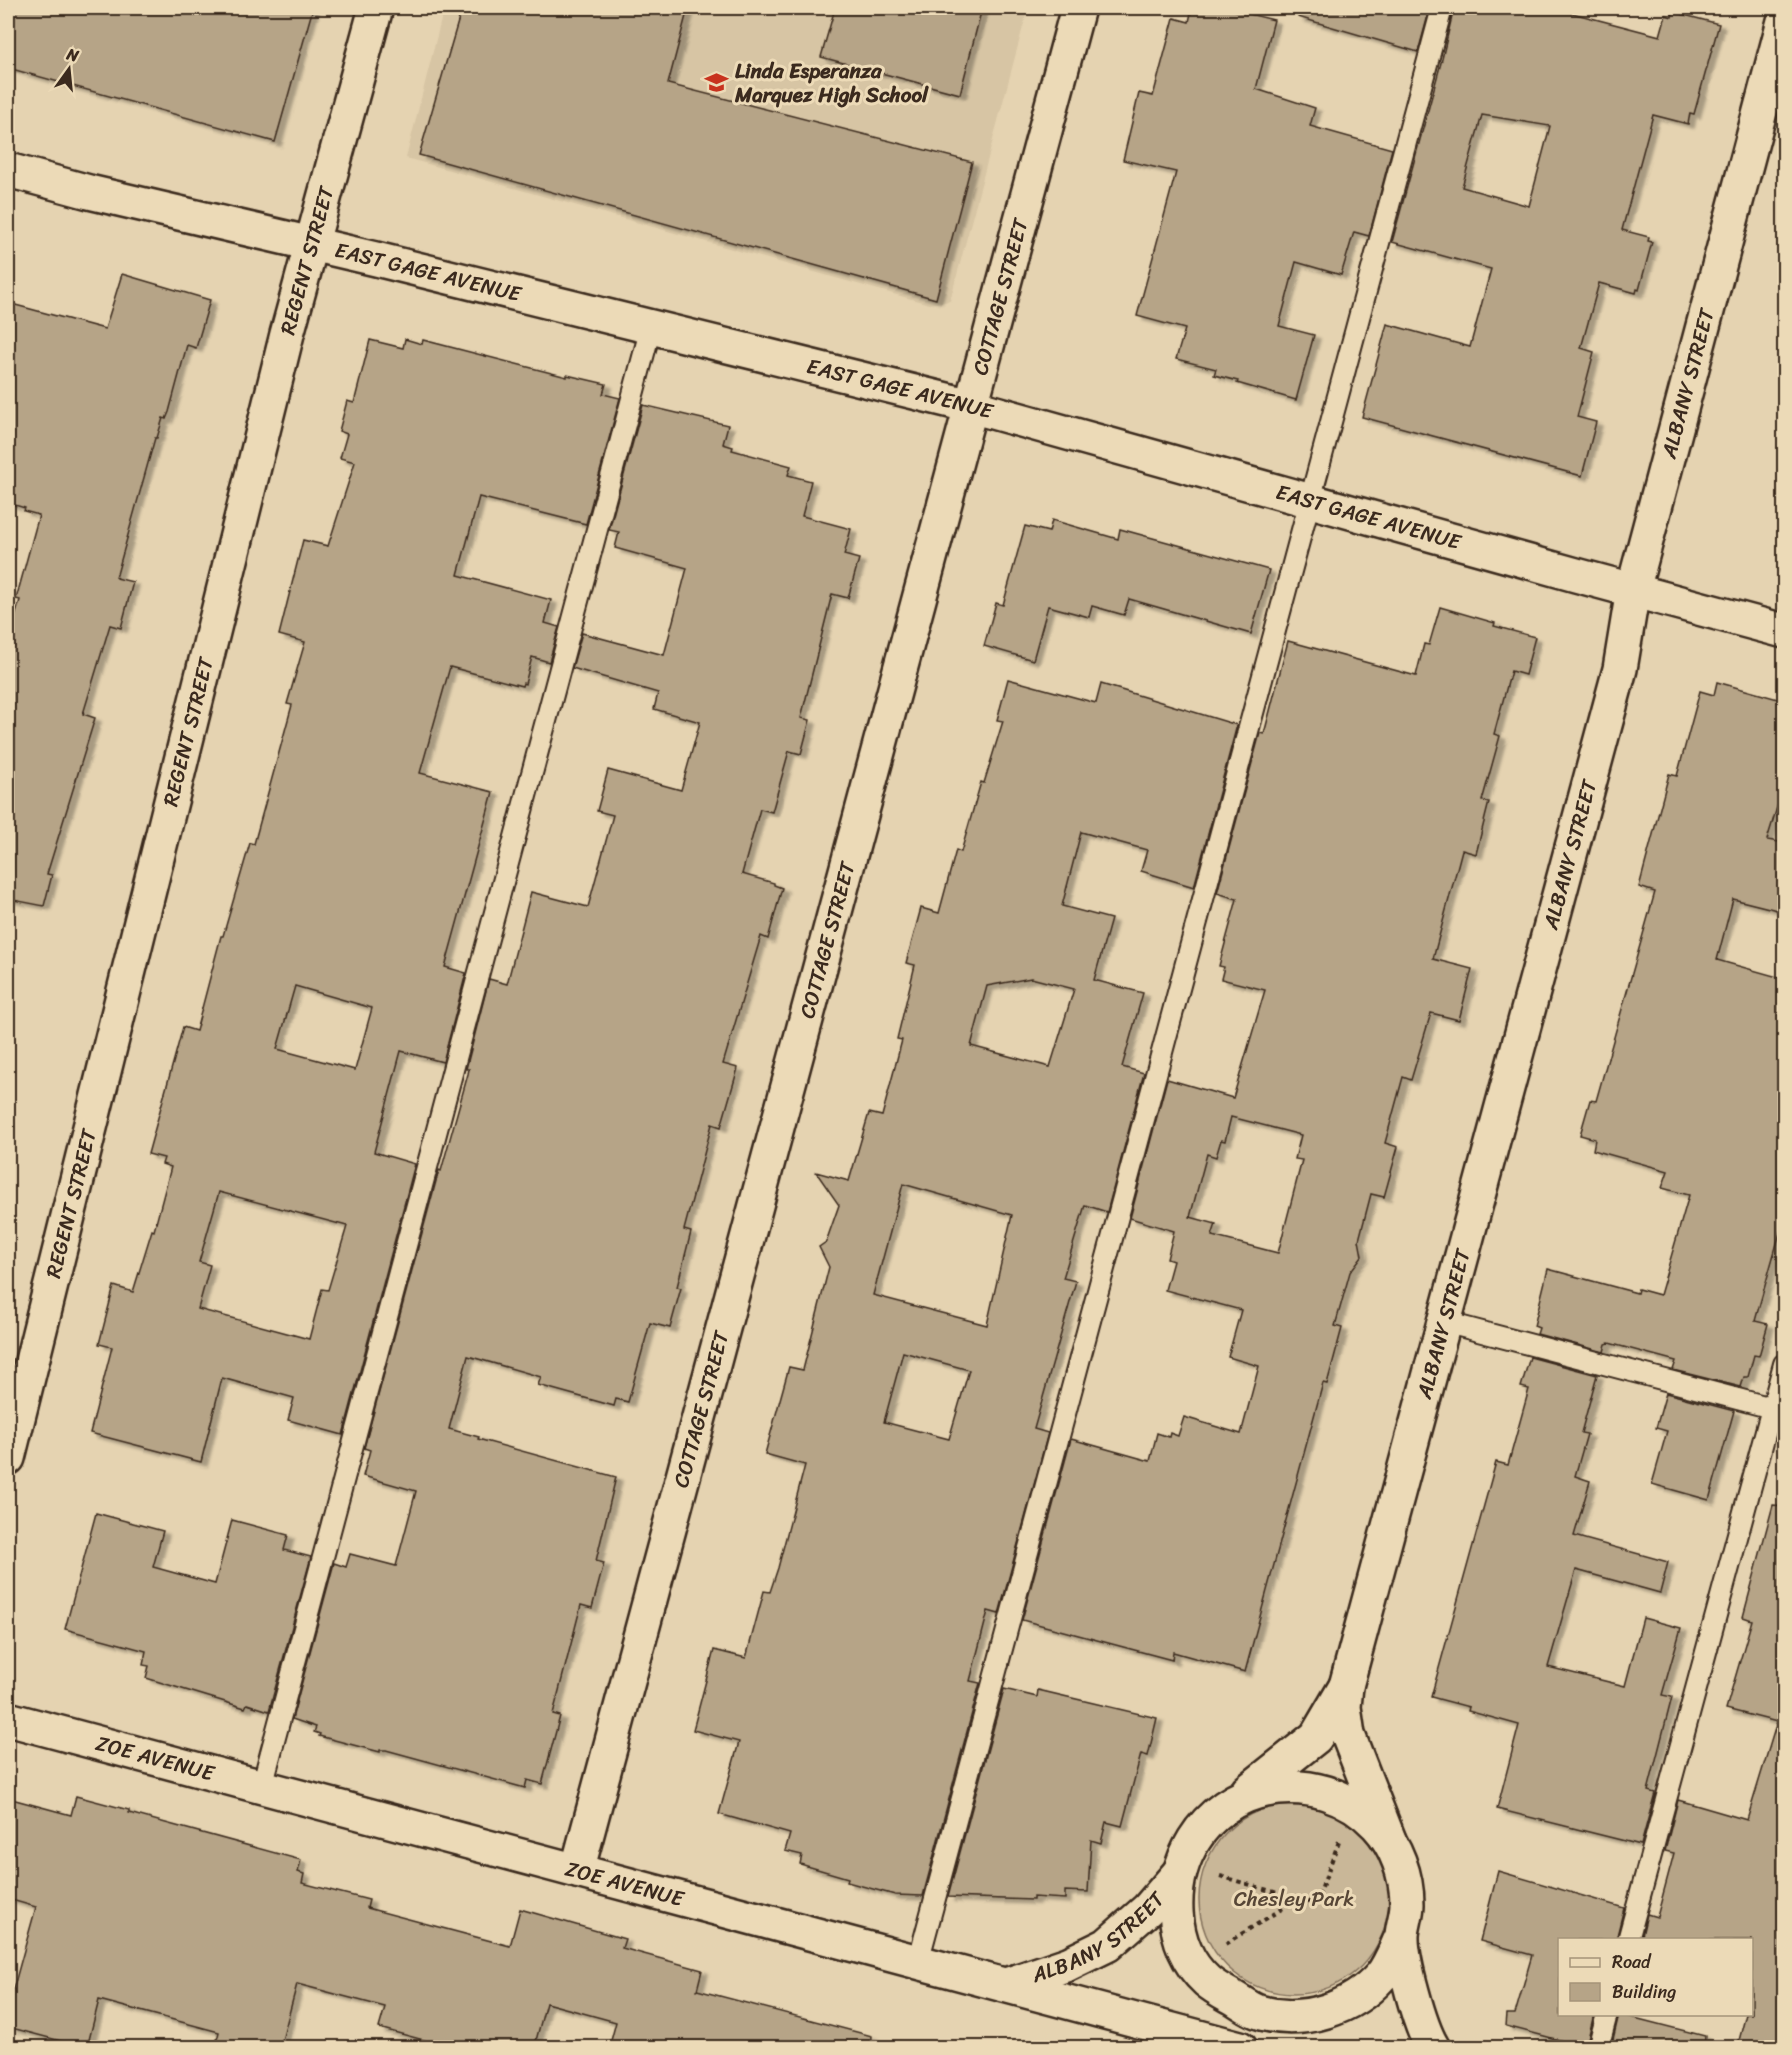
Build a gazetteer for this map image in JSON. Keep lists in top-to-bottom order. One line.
{"streets":{"street":["REGENT STREET","EAST GAGE AVENUE","COTTAGE STREET","ALBANY STREET","ZOE AVENUE"]},"crossings":[["REGENT STREET","EAST GAGE AVENUE"],["EAST GAGE AVENUE","COTTAGE STREET"],["EAST GAGE AVENUE","ALBANY STREET"],["COTTAGE STREET","ZOE AVENUE"],["ALBANY STREET","ZOE AVENUE"]],"parks":["Chesley Park"],"places":{"school or university":["Linda Esperanza Marquez High School"]},"legend":["Road","Building"],"north":"top"}
